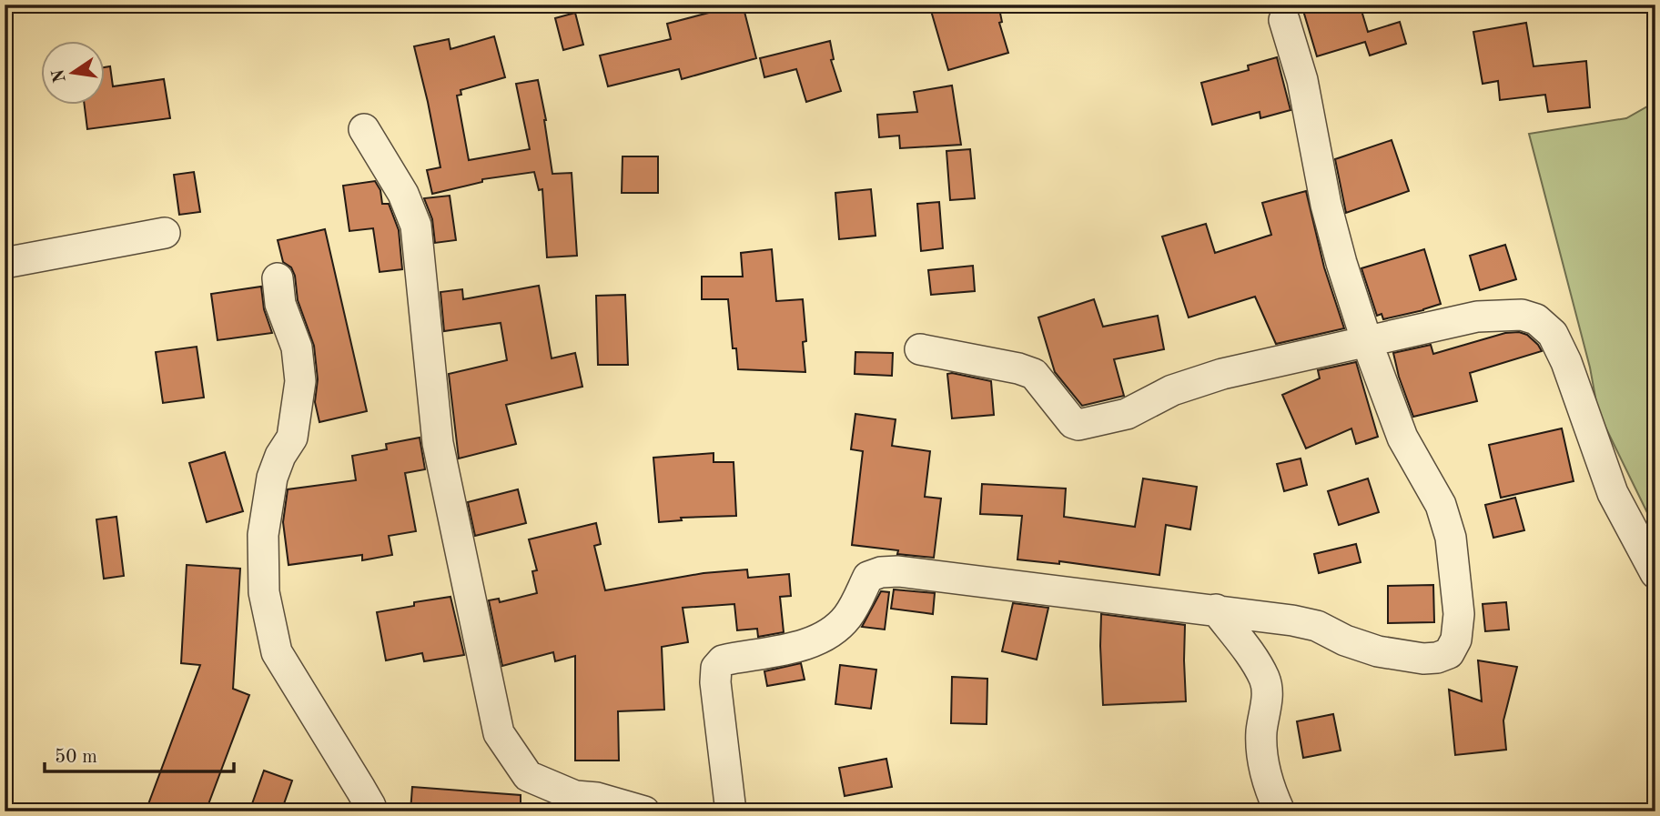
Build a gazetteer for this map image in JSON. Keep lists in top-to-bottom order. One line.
{"scale_bar":"50 m","north":"left"}
